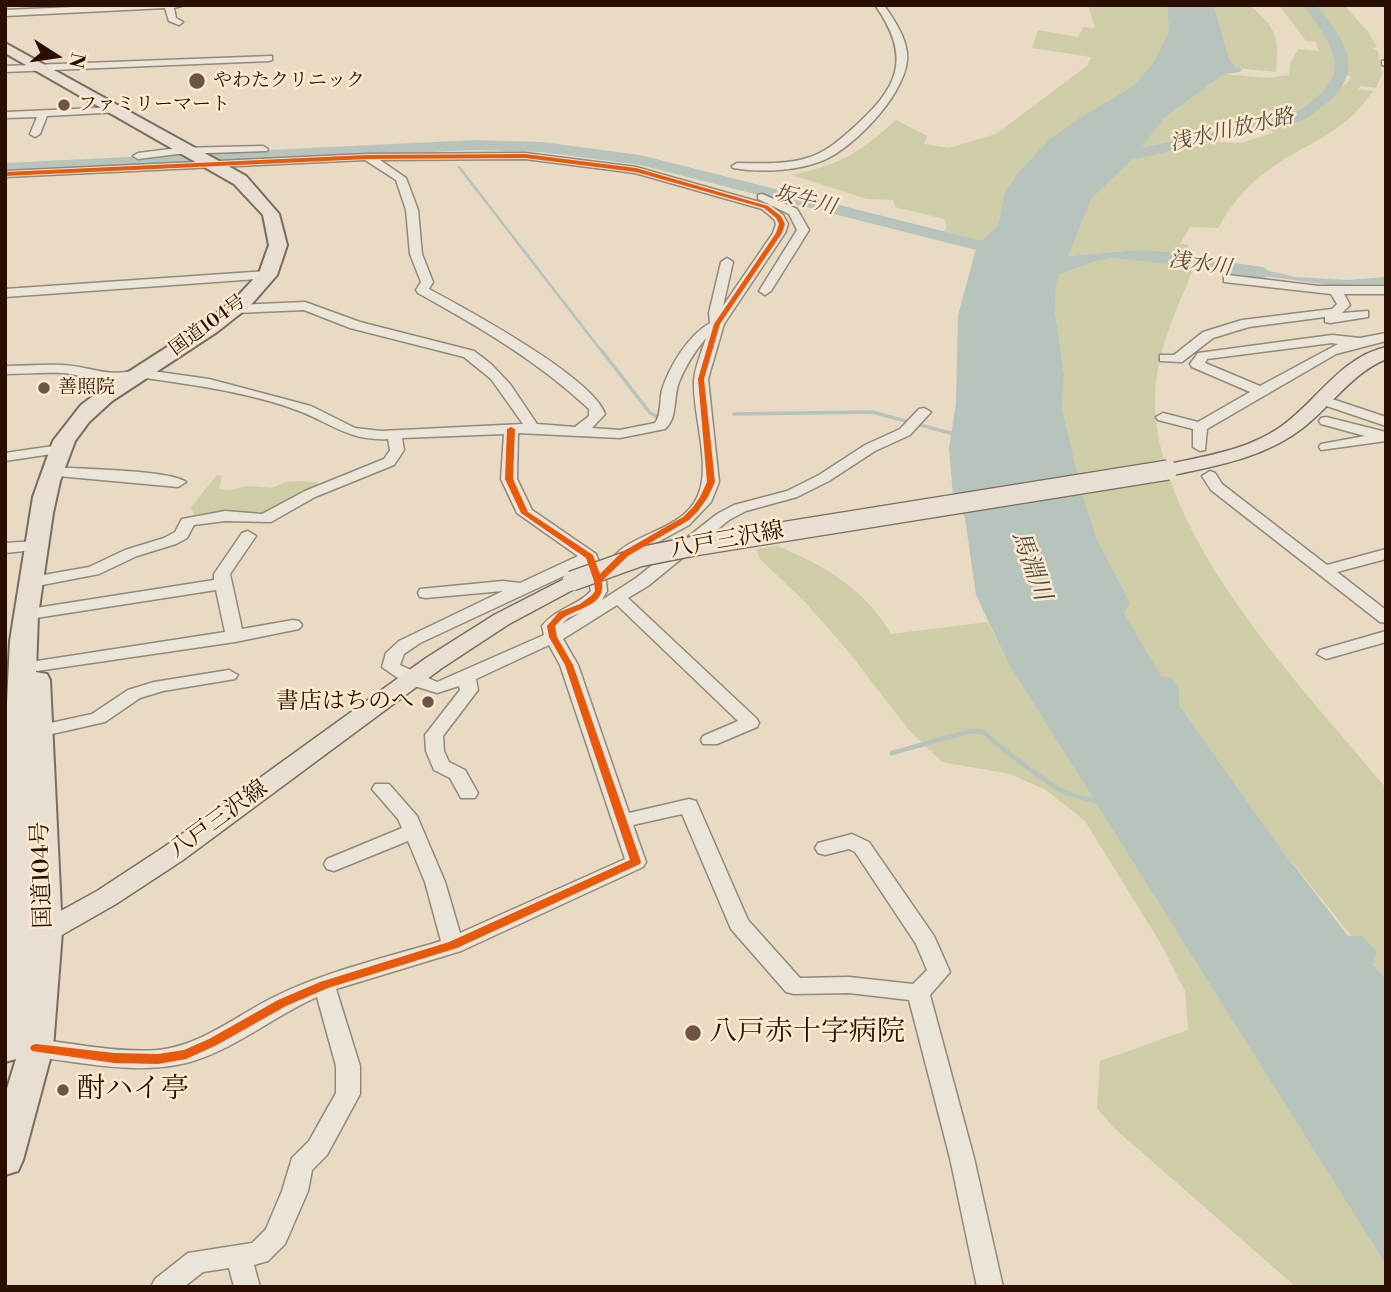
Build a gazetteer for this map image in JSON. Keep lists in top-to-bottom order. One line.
{"streets":{"highway":["国道104号"],"main road":["八戸三沢線"]},"crossings":[["国道104号","八戸三沢線"]],"water":["浅水川放水路","坂牛川","浅水川","馬淵川"],"places":["やわたクリニック","ファミリーマート","善照院","書店はちのへ","八戸赤十字病院","酎ハイ亭"],"north":"right"}
